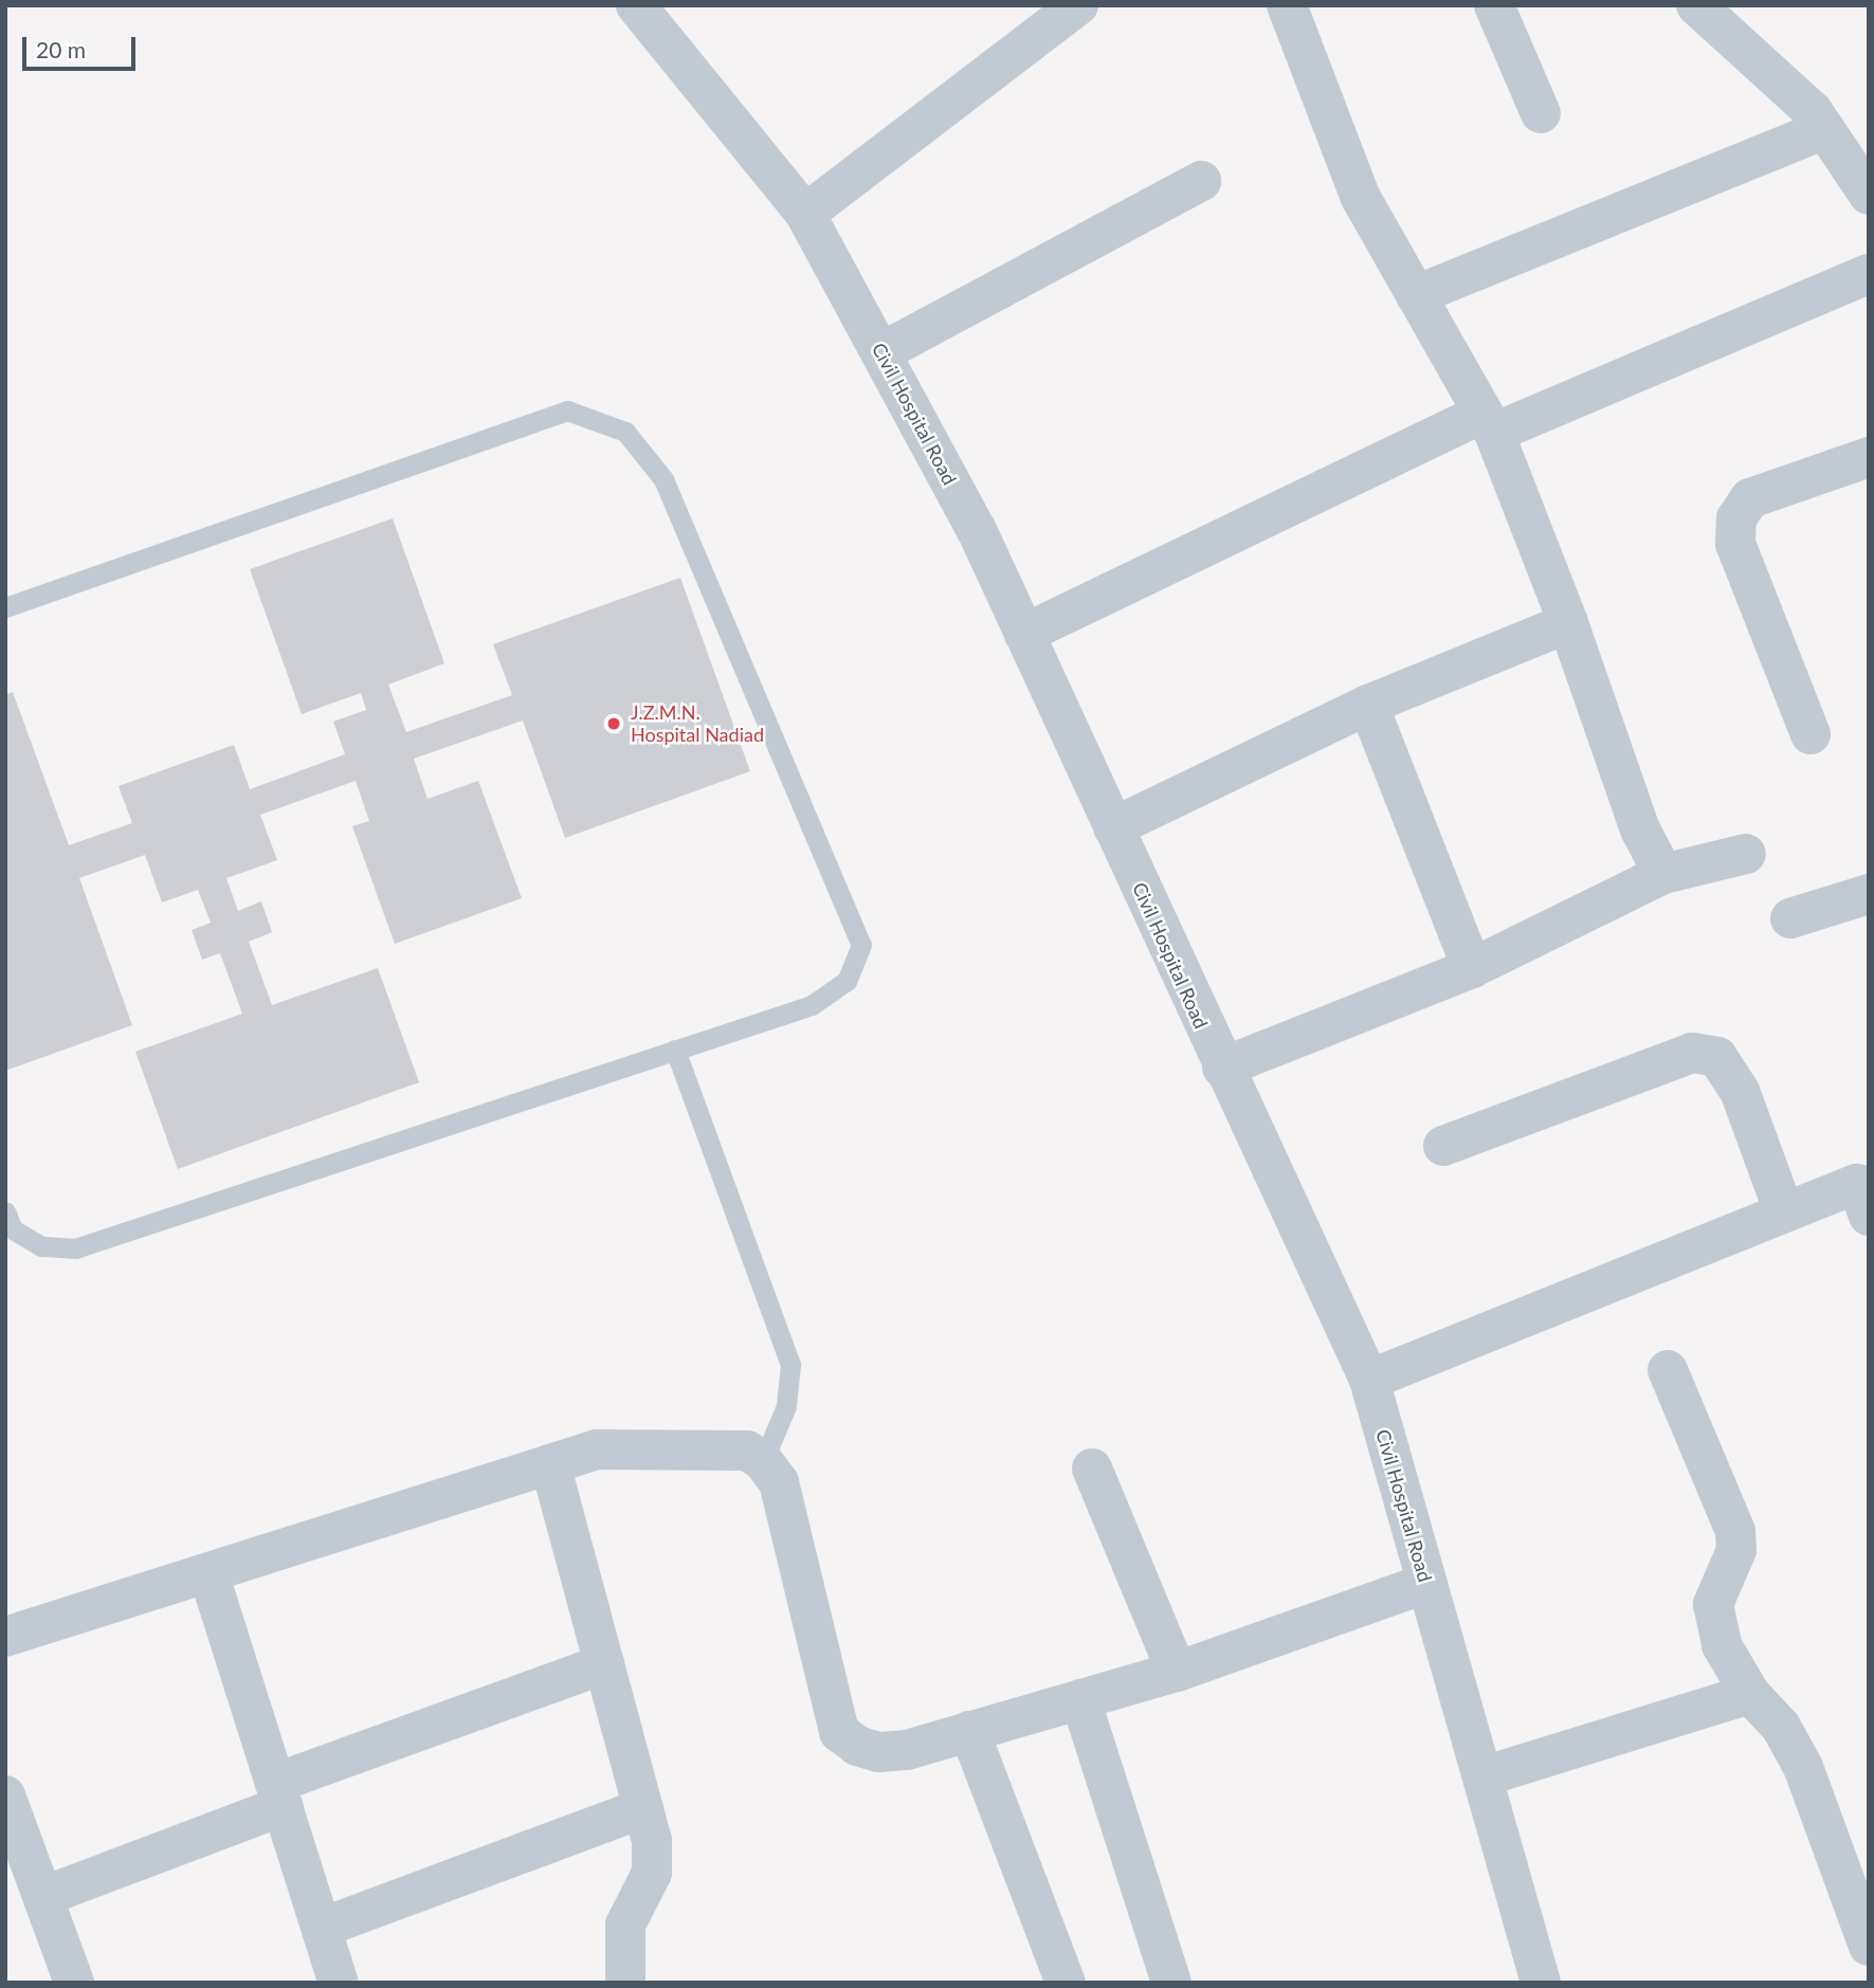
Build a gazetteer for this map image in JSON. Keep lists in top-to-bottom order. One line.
{"streets":{"street":["Civil Hospital Road"]},"places":["J.Z.M.N. Hospital Nadiad"],"scale_bar":"20 m"}
